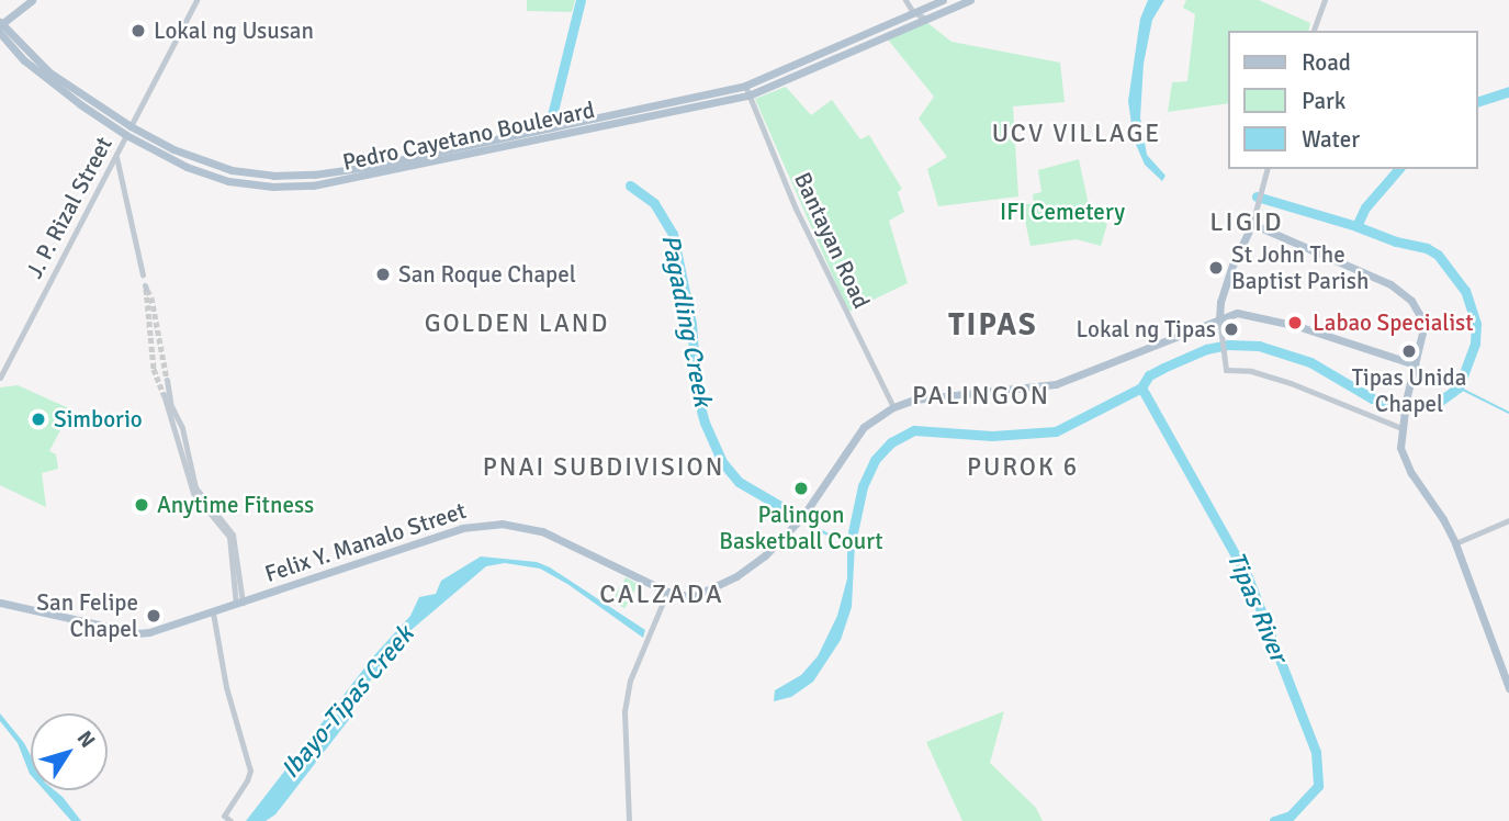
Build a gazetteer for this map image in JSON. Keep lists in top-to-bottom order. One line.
{"streets":{"main road":["Pedro Cayetano Boulevard","Felix Y. Manalo Street"],"street":["J. P. Rizal Street","Bantayan Road"]},"crossings":[["Pedro Cayetano Boulevard","J. P. Rizal Street"],["Pedro Cayetano Boulevard","Bantayan Road"],["Bantayan Road","Felix Y. Manalo Street"]],"districts":["UCV VILLAGE","LIGID","GOLDEN LAND","TIPAS","PALINGON","PNAI SUBDIVISION","PUROK 6","CALZADA"],"water":["Pagadling Creek","Tipas River","Ibayo-Tipas Creek"],"parks":["IFI Cemetery"],"places":["Lokal ng Ususan","St John The Baptist Parish","San Roque Chapel","Labao Specialist","Lokal ng Tipas","Tipas Unida Chapel","Simborio","Palingon Basketball Court","Anytime Fitness","San Felipe Chapel"],"legend":["Road","Park","Water"],"north":"top right"}
